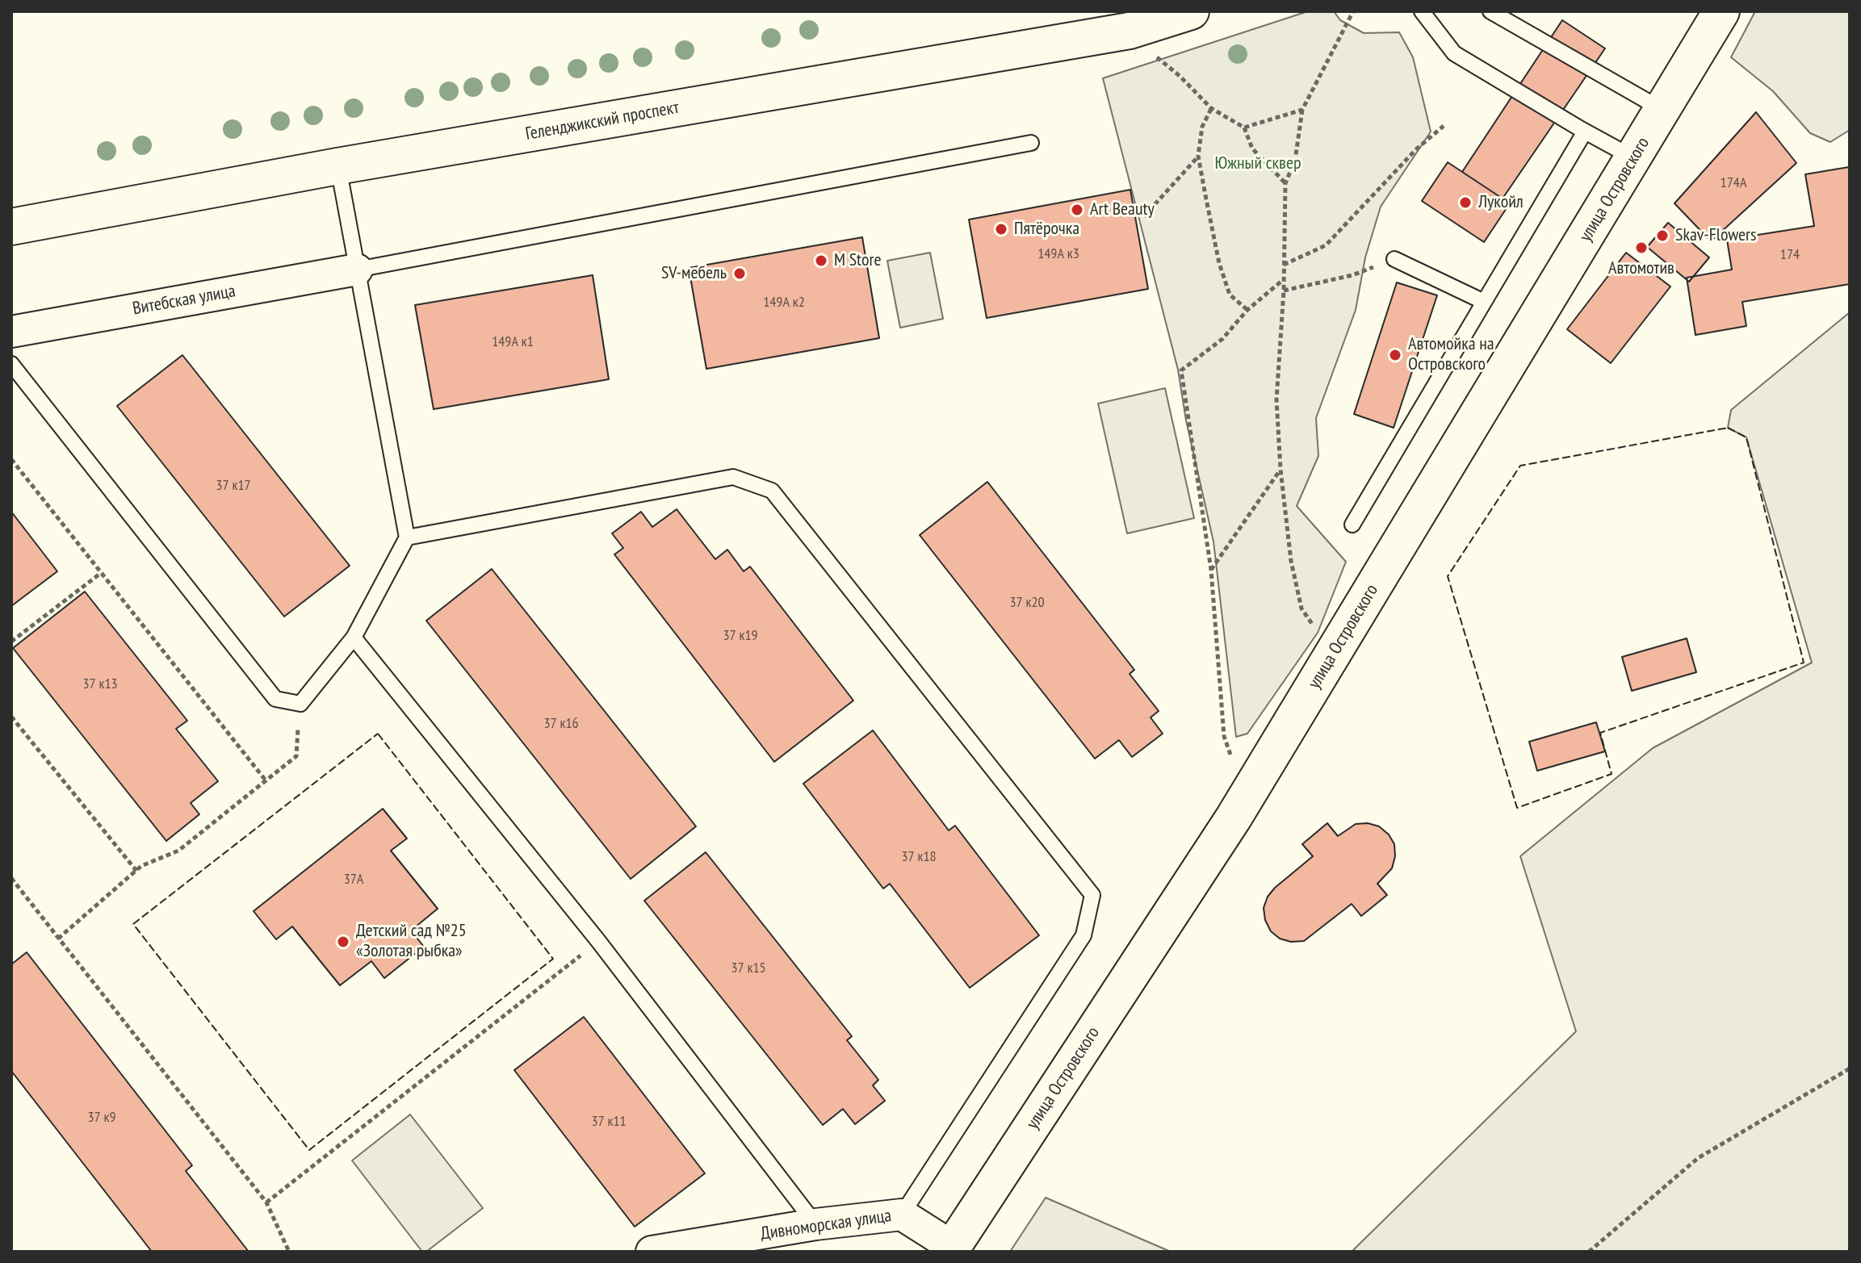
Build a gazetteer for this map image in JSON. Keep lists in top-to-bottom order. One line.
{"streets":{"street":["Геленджикский проспект","улица Островского","Витебская улица","Дивноморская улица"]},"crossings":[["улица Островского","Дивноморская улица"]],"parks":["Южный сквер"],"places":["Лукойл","Art Beauty","Пятёрочка","Skav-Flowers","Автомотив","M Store","SV-мебель","Автомойка на Островского","Детский сад №25 «Золотая рыбка»"],"house_numbers":["174А","149А к3","174","149А к2","149А к1","37 к17","37 к20","37 к19","37 к13","37 к16","37 к18","37А","37 к15","37 к9","37 к11"]}
